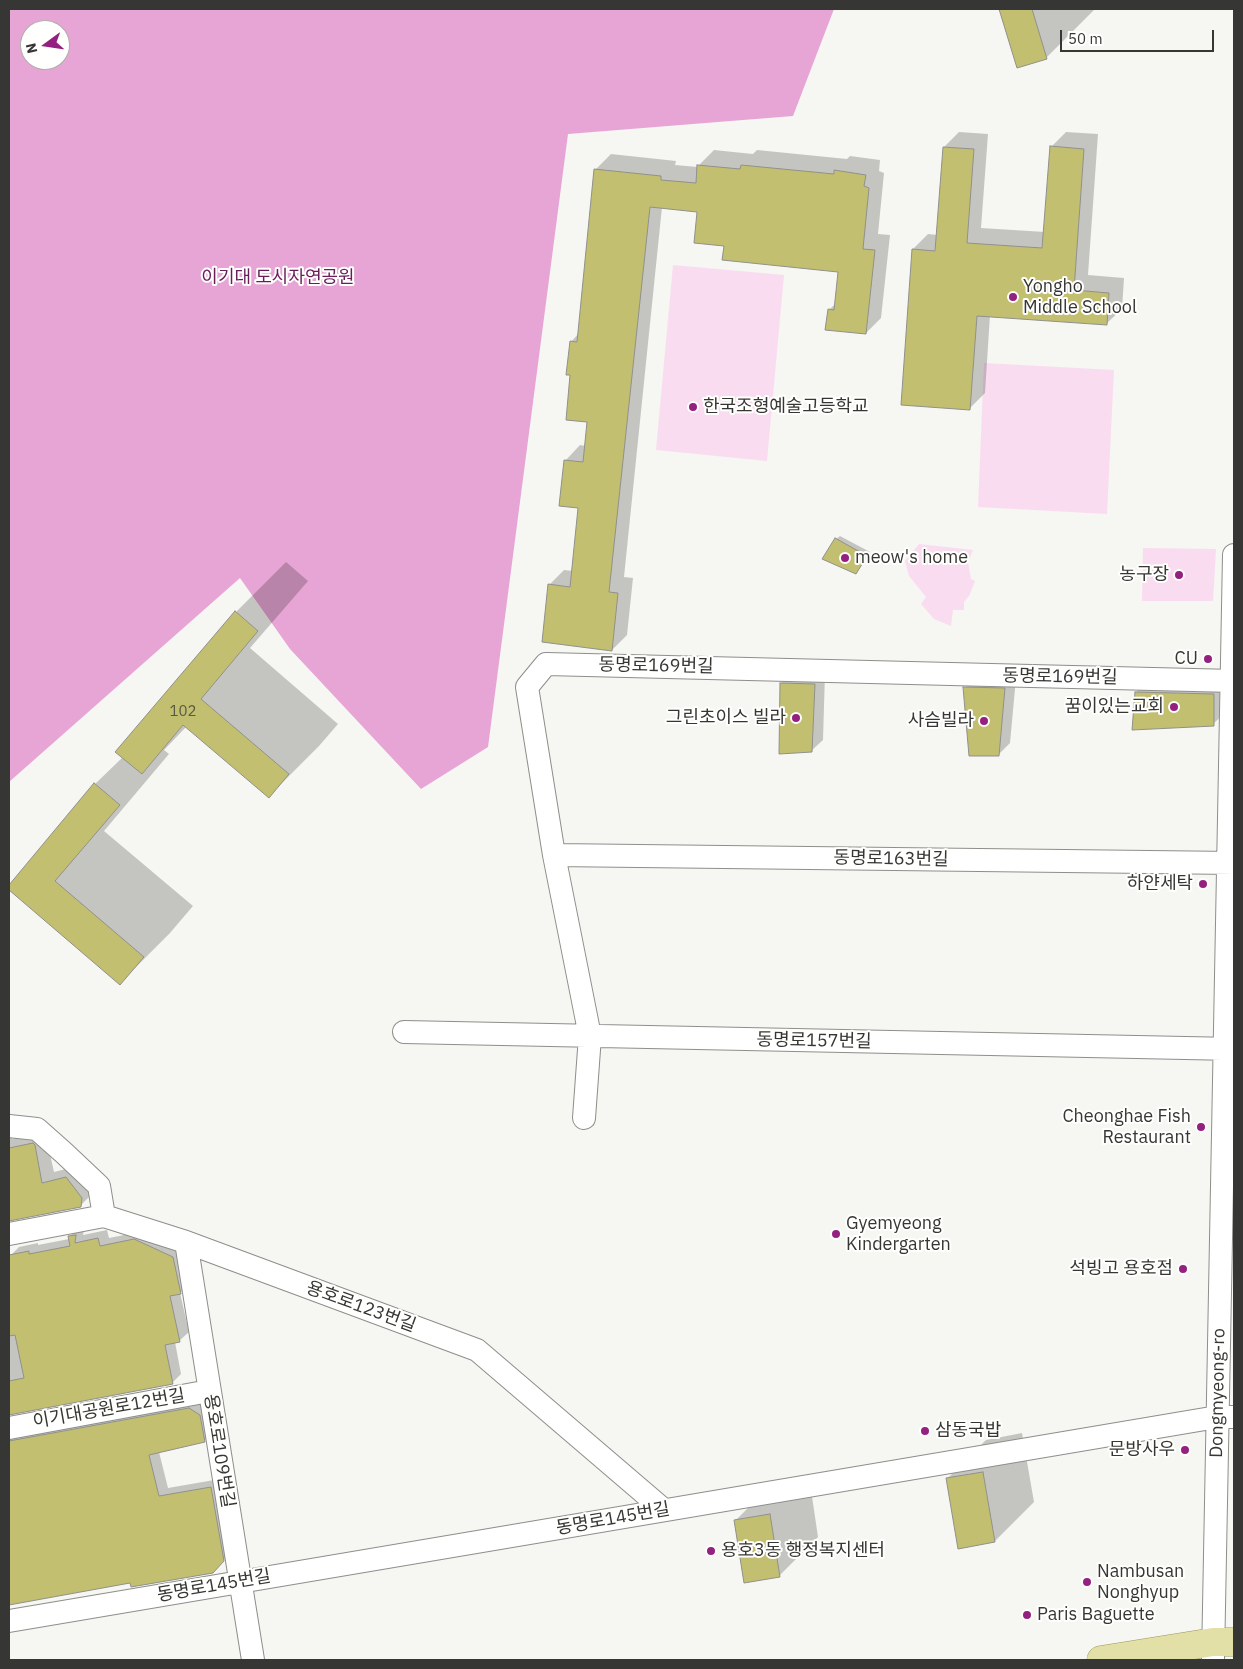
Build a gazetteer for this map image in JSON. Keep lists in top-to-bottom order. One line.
{"streets":{"street":["동명로169번길","동명로163번길","동명로157번길","용호로123번길","Dongmyeong-ro","이기대공원로12번길","용호로109번길","동명로145번길"]},"crossings":[["동명로169번길","동명로163번길"],["동명로169번길","동명로157번길"],["동명로169번길","Dongmyeong-ro"],["동명로163번길","Dongmyeong-ro"],["동명로157번길","Dongmyeong-ro"],["용호로123번길","용호로109번길"],["용호로123번길","동명로145번길"],["Dongmyeong-ro","동명로145번길"],["이기대공원로12번길","용호로109번길"],["용호로109번길","동명로145번길"]],"parks":["이기대 도시자연공원"],"places":["Yongho Middle School","한국조형예술고등학교","meow's home","농구장","CU","꿈이있는교회","그린초이스 빌라","사슴빌라","하얀세탁","Cheonghae Fish Restaurant","Gyemyeong Kindergarten","석빙고 용호점","삼동국밥","문방사우","용호3동 행정복지센터","Nambusan Nonghyup","Paris Baguette"],"house_numbers":["102"],"scale_bar":"50 m","north":"left"}
